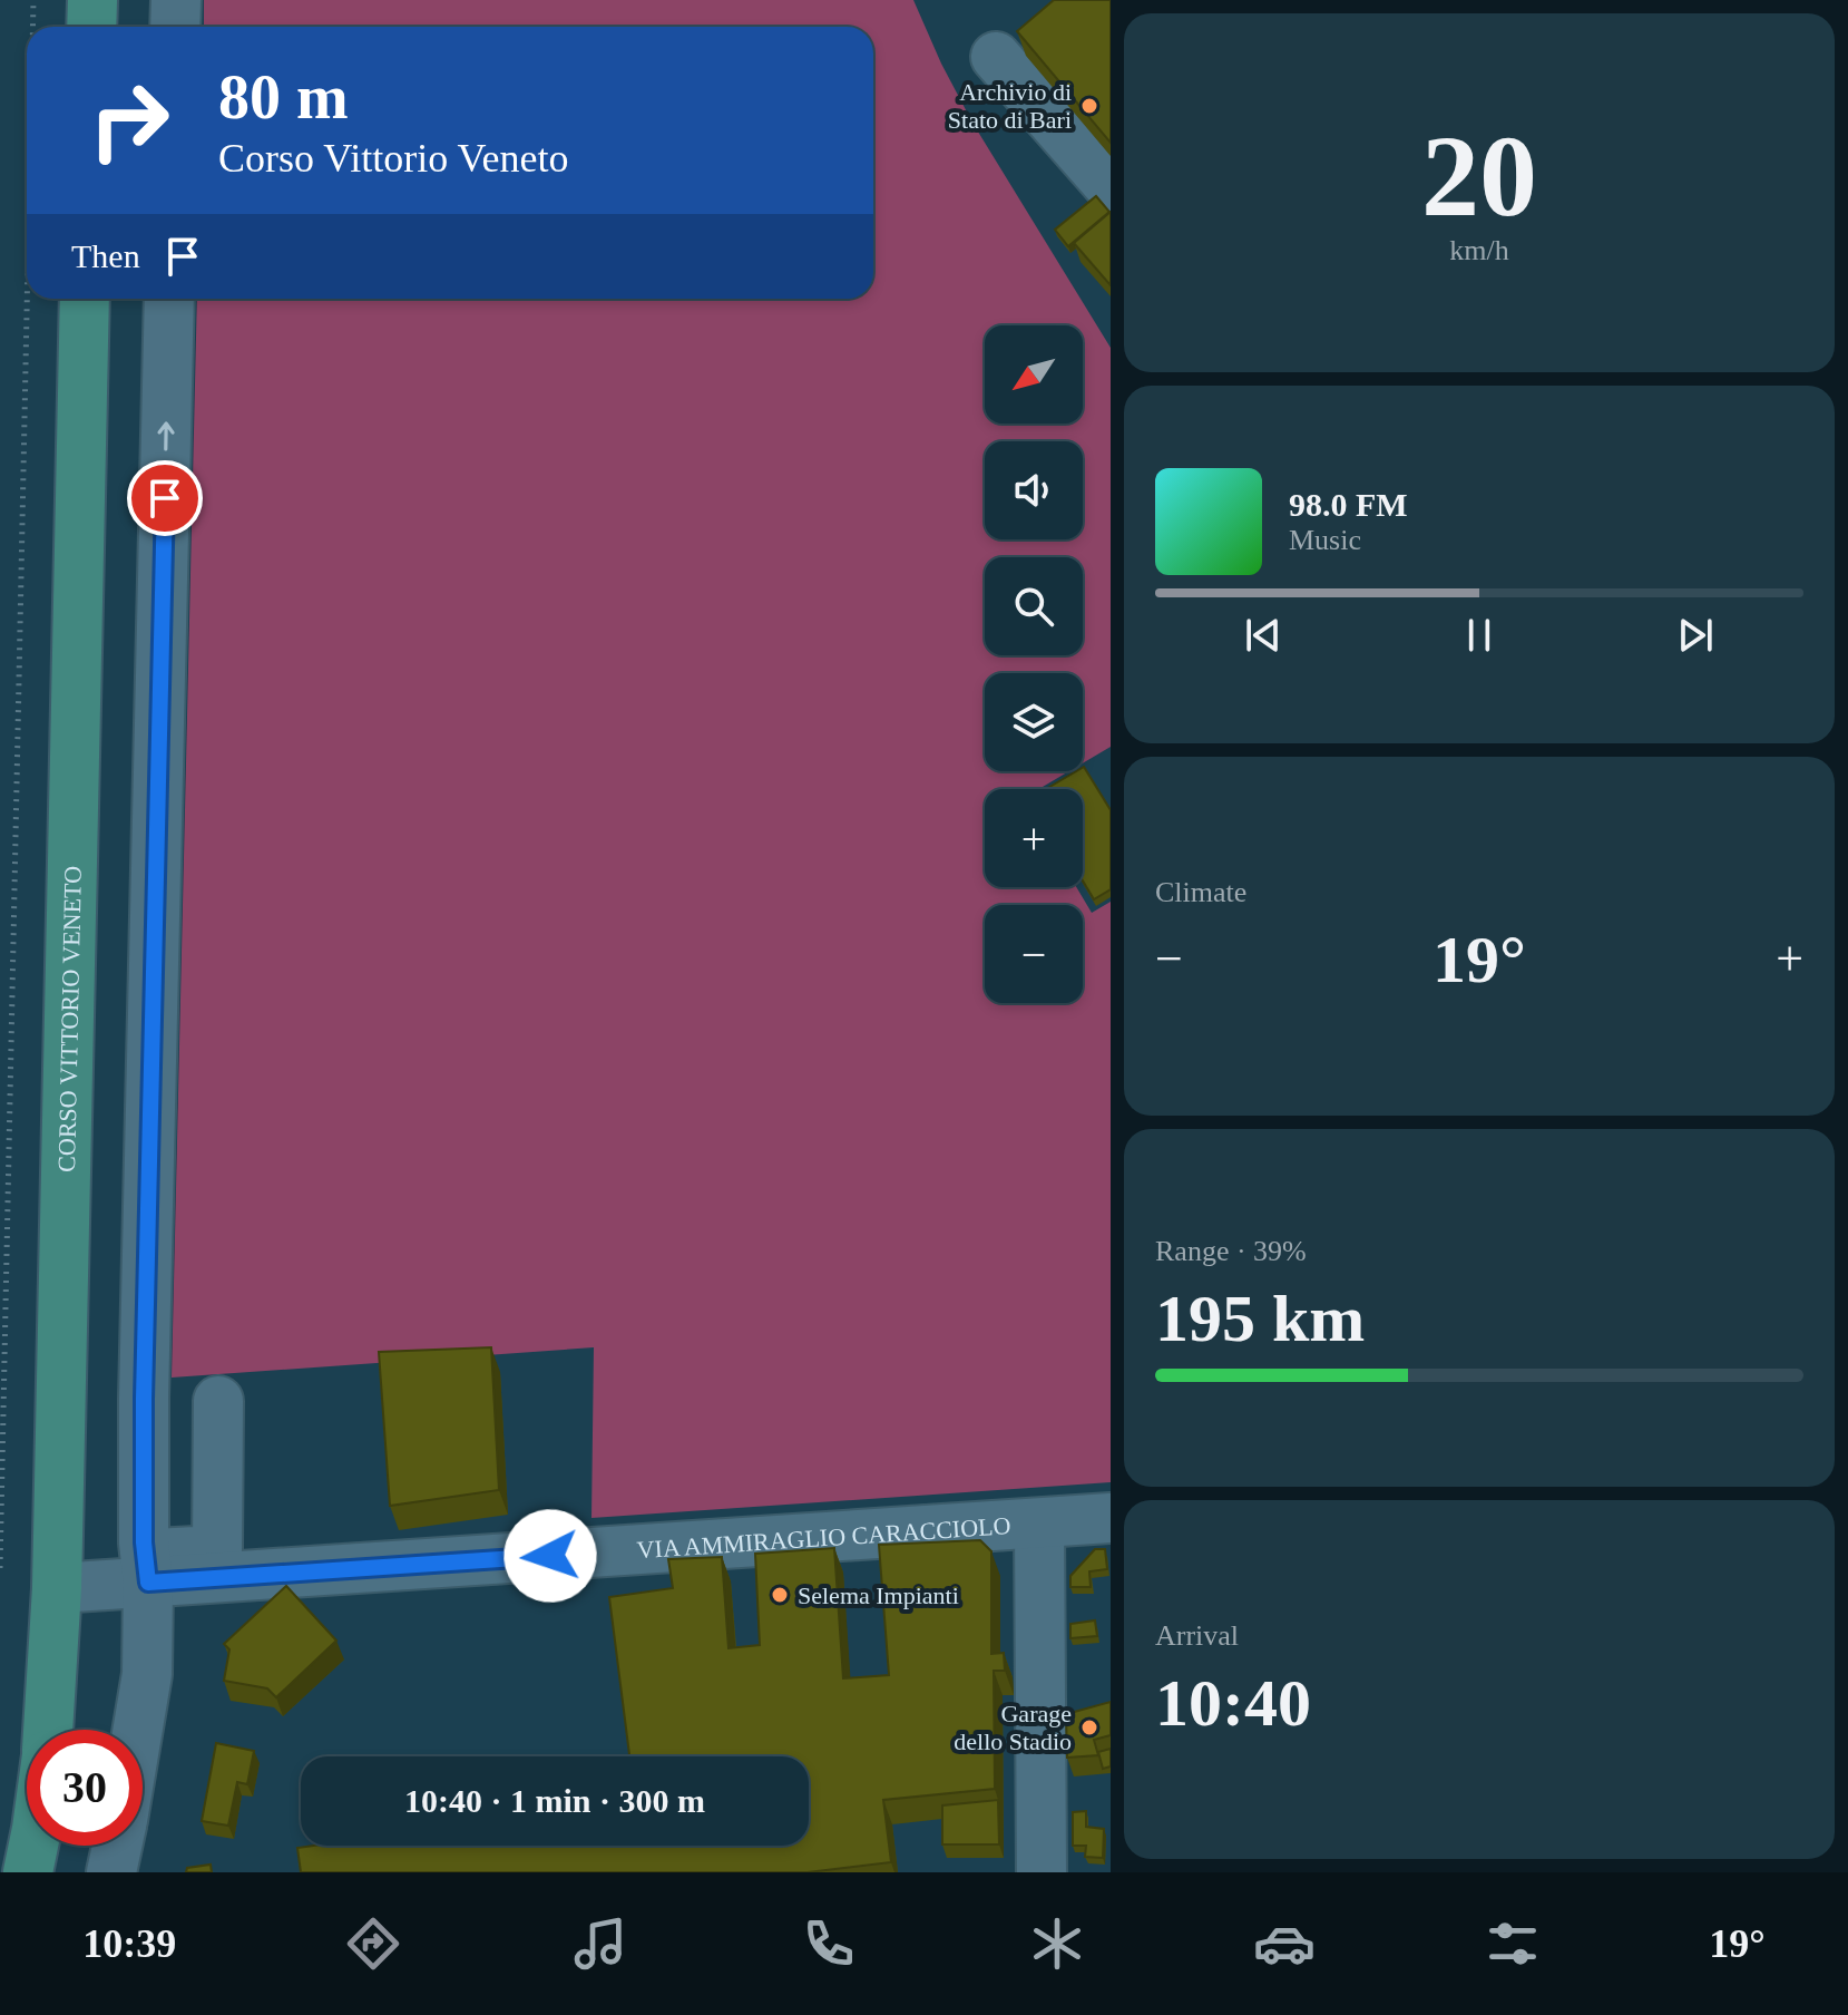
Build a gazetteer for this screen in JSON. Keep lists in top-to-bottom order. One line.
{"streets":{"main road":["CORSO VITTORIO VENETO"],"street":["VIA AMMIRAGLIO CARACCIOLO"]},"crossings":[["CORSO VITTORIO VENETO","VIA AMMIRAGLIO CARACCIOLO"]],"places":["Archivio di Stato di Bari","Selema Impianti","Garage dello Stadio"],"north":"bottom left","page":{"tile":[["20","km/h"],"Climate",["Range · 39%","195 km"],["Arrival","10:40"]],"turn":["80 m","Corso Vittorio Veneto"],"then":"Then","map_buttons":["+","−"],"song":["98.0 FM","Music"],"heat":["−","19°","+"],"limit":"30","trip":"10:40 · 1 min · 300 m","tabs":["10:39","19°"]}}
